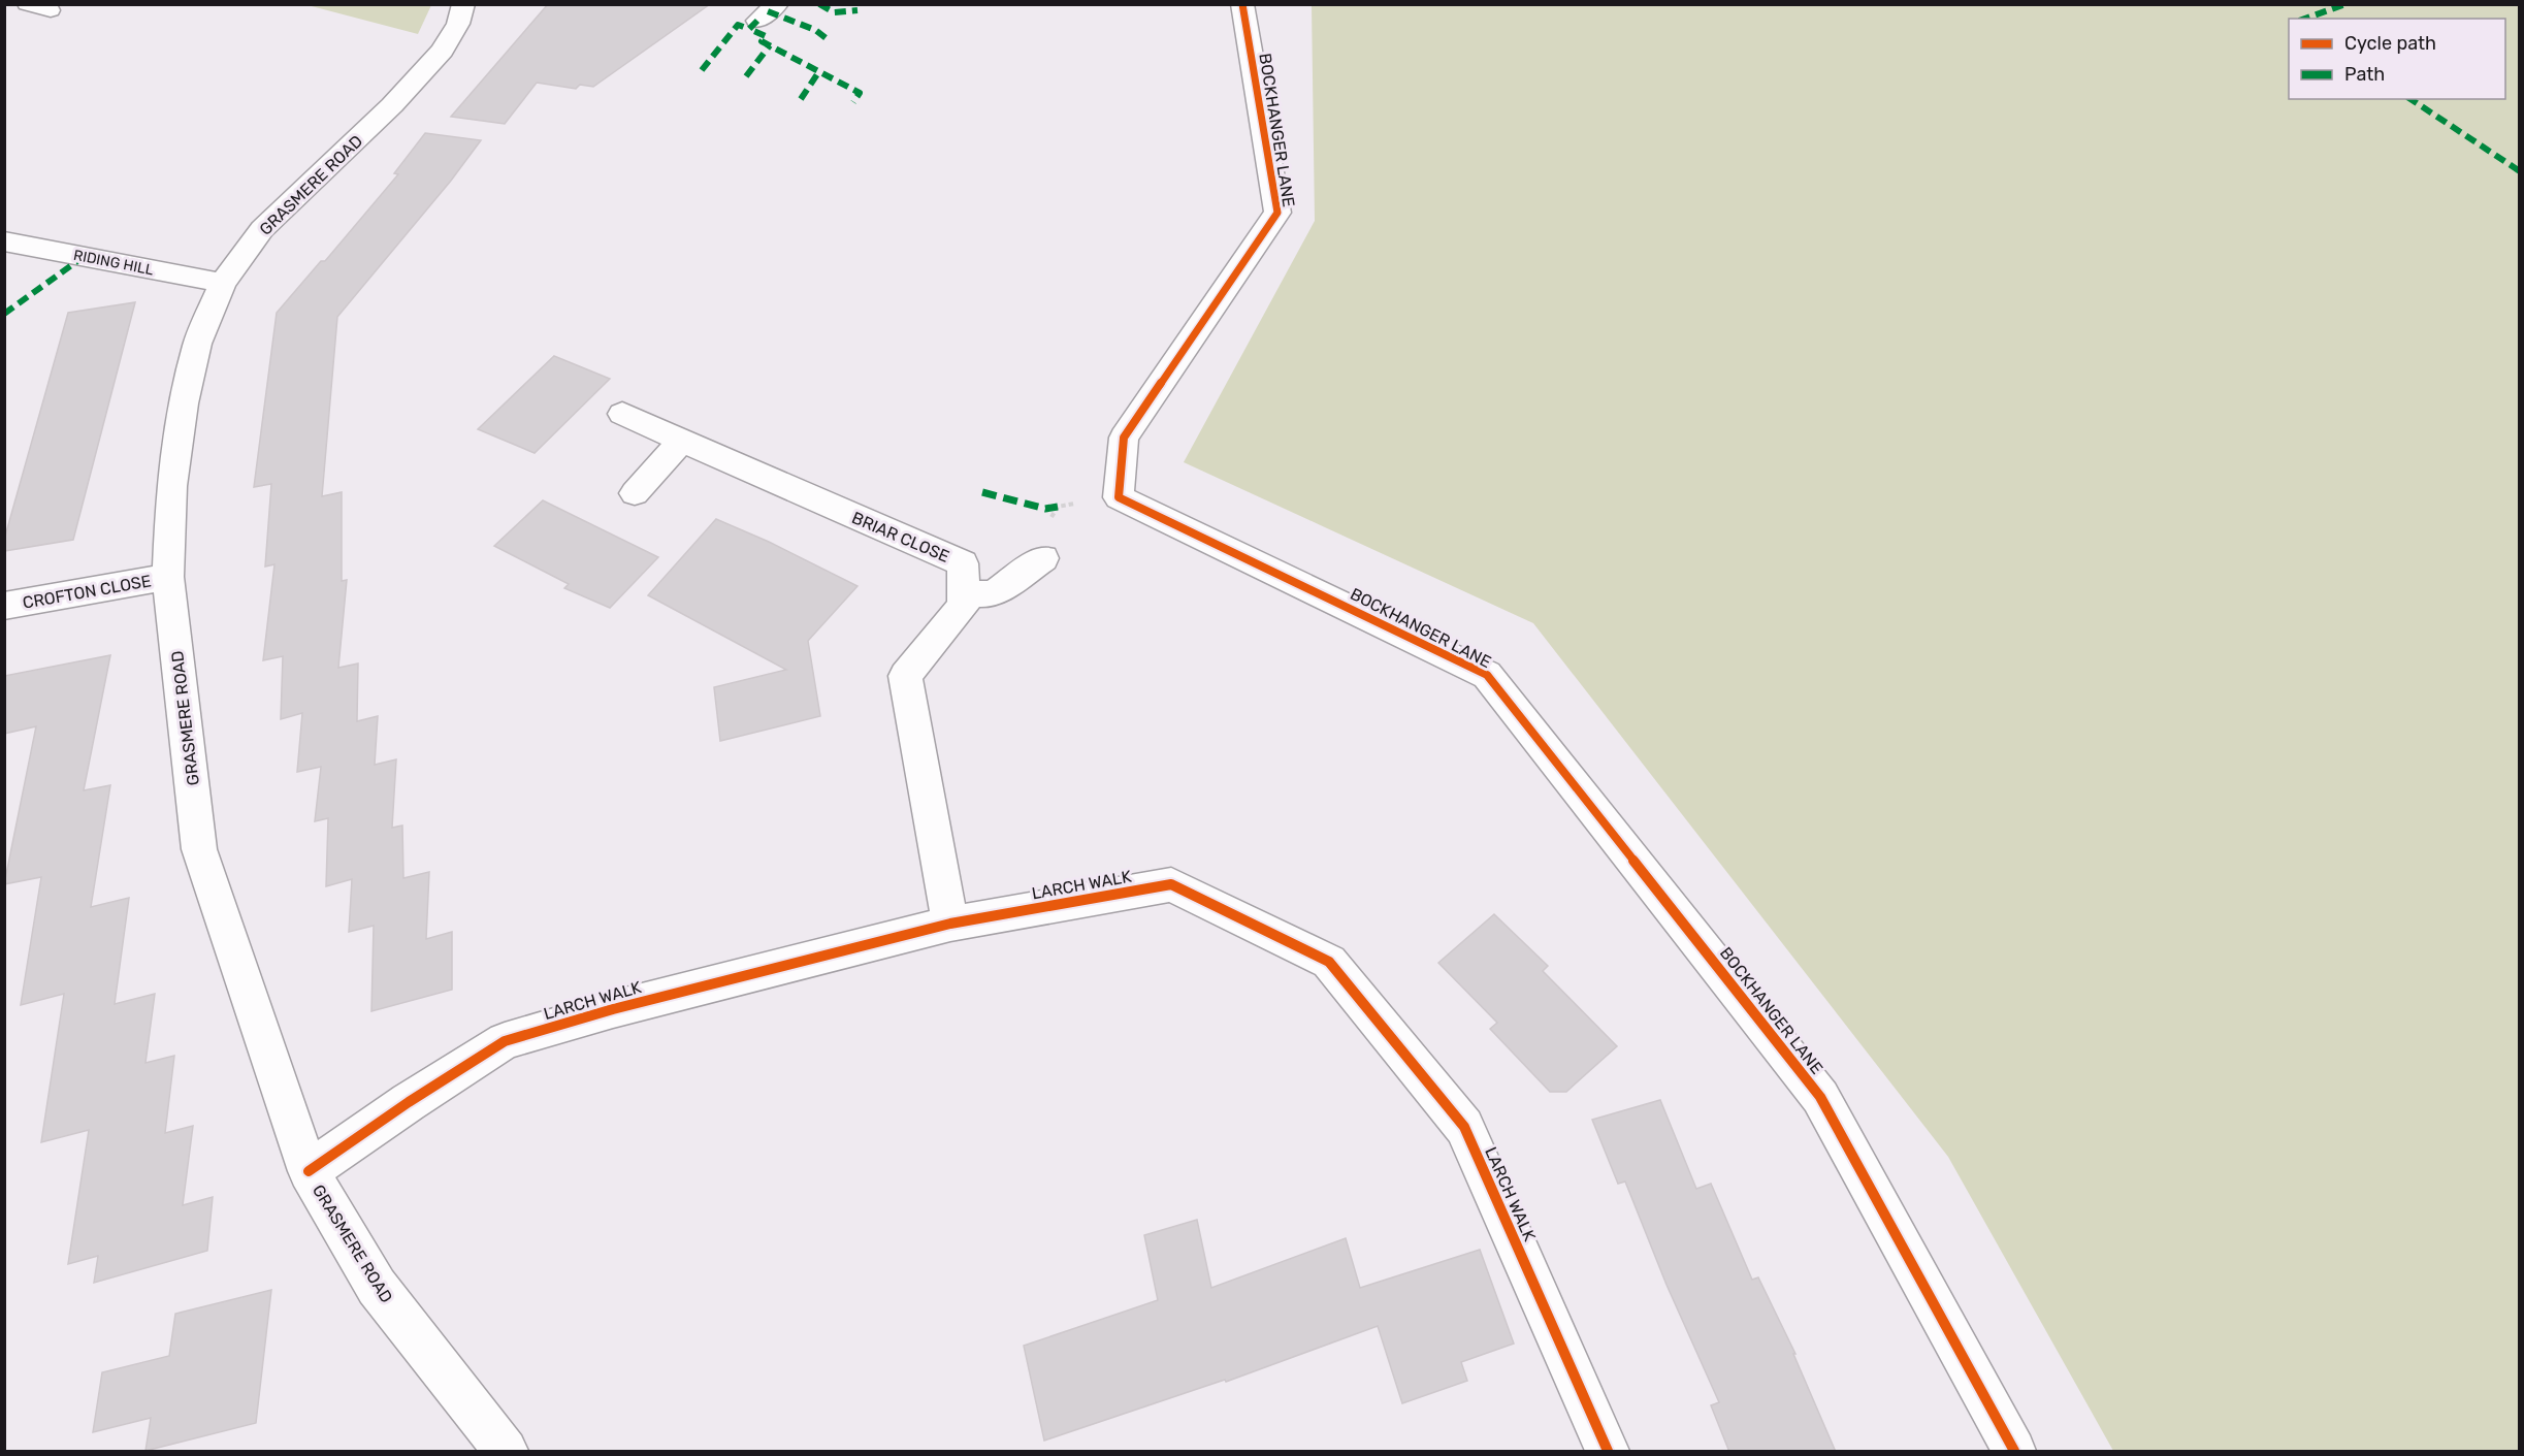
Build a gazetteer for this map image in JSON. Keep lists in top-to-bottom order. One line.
{"streets":{"street":["BOCKHANGER LANE","GRASMERE ROAD","RIDING HILL","BRIAR CLOSE","CROFTON CLOSE","LARCH WALK"]},"crossings":[["GRASMERE ROAD","RIDING HILL"],["GRASMERE ROAD","CROFTON CLOSE"],["GRASMERE ROAD","LARCH WALK"],["BRIAR CLOSE","LARCH WALK"]],"legend":["Cycle path","Path"]}
